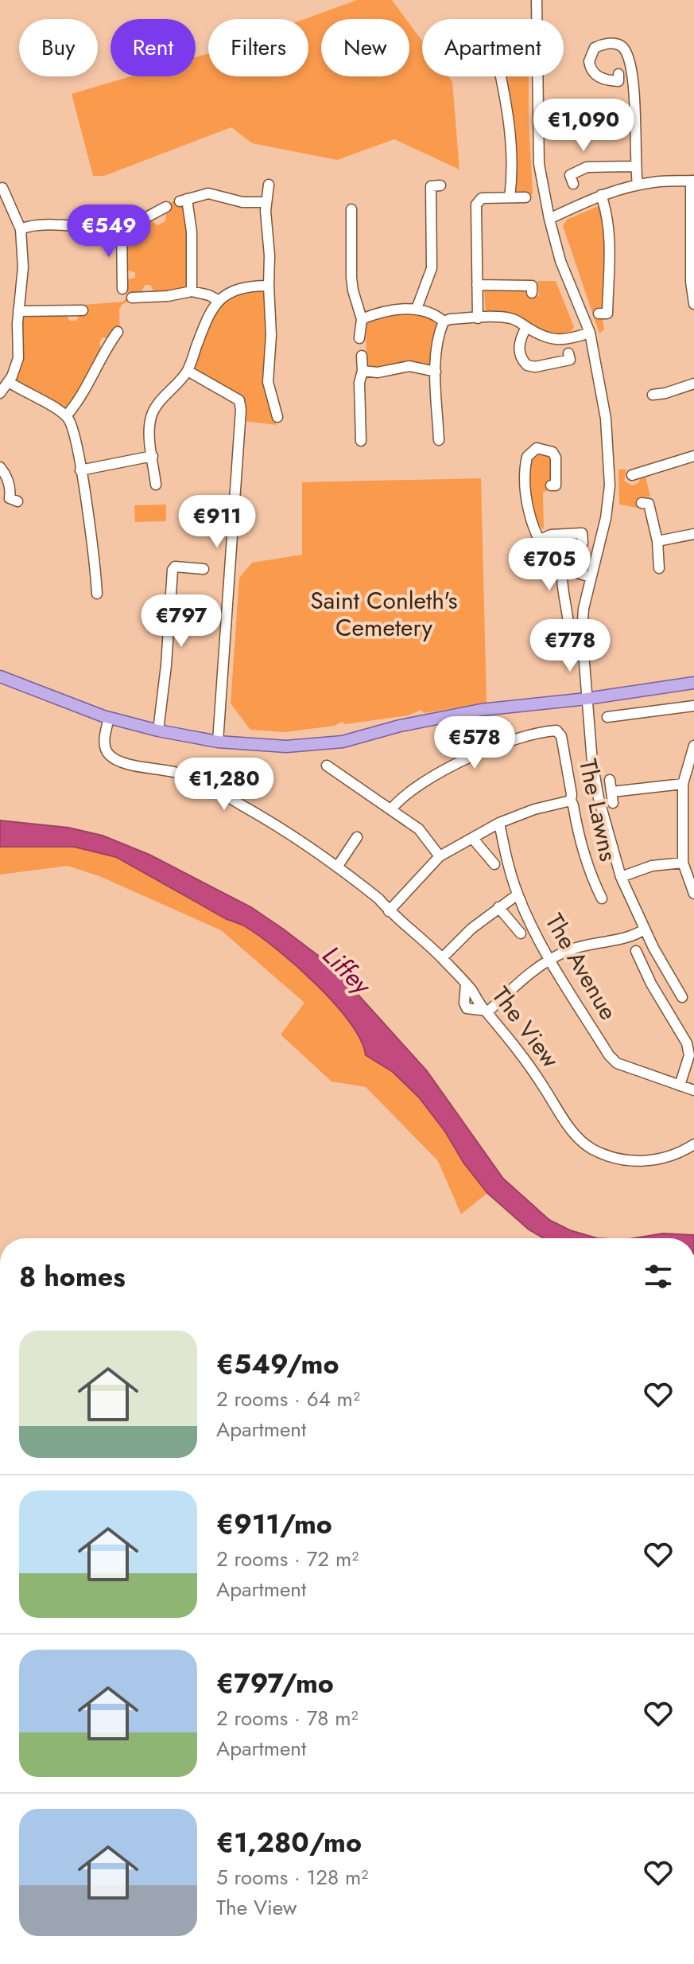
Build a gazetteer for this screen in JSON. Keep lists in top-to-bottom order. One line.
{"streets":{"street":["The Lawns","The Avenue","The View"]},"water":["Liffey"],"parks":["Saint Conleth's Cemetery"],"page":{"chip":["Buy","Rent","Filters","New","Apartment"],"price":["€1,090","€549","€911","€705","€797","€778","€578","€1,280"],"heading":"8 homes","list":[{"name":"€549/mo","note":"2 rooms · 64 m² · Apartment"},{"name":"€911/mo","note":"2 rooms · 72 m² · Apartment"},{"name":"€797/mo","note":"2 rooms · 78 m² · Apartment"},{"name":"€1,280/mo","note":"5 rooms · 128 m² · The View"}]}}
